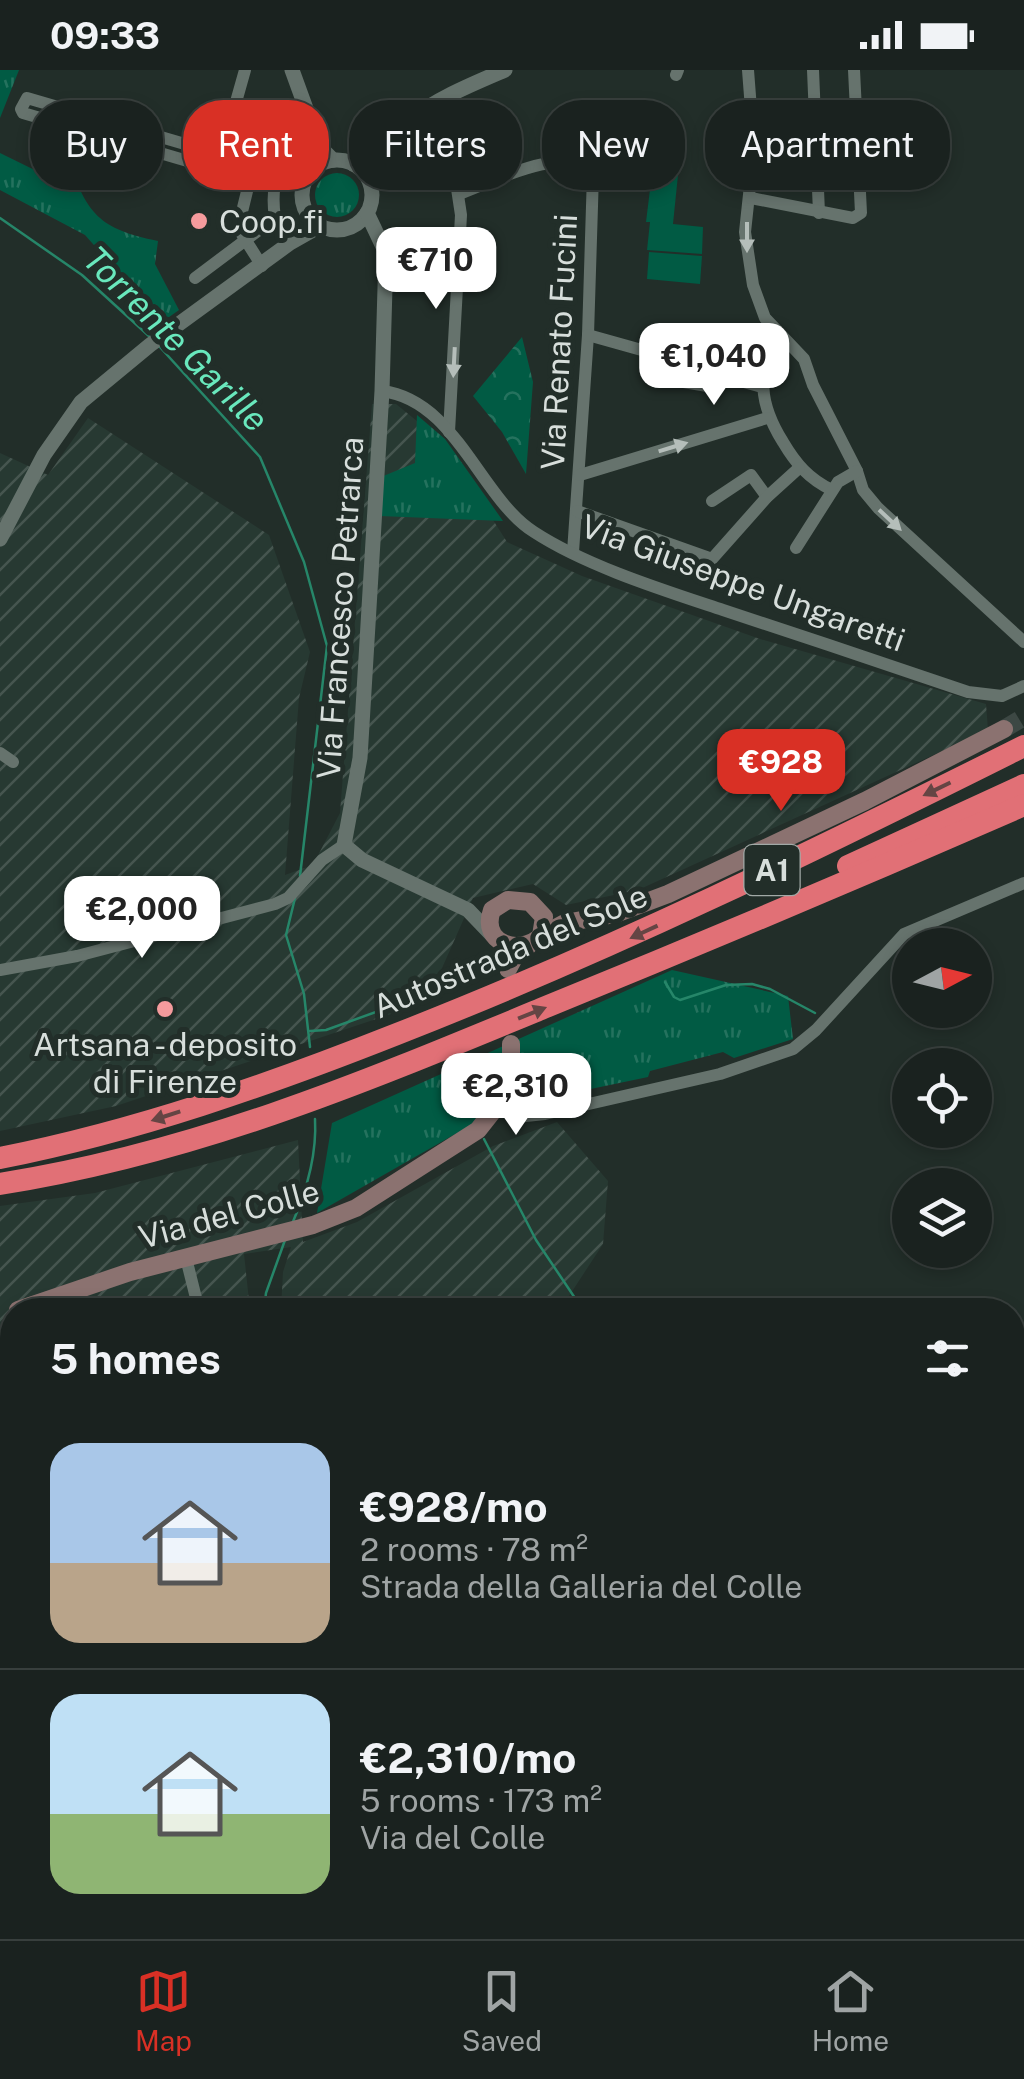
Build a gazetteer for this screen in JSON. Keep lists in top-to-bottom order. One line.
{"streets":{"highway":["A1","Autostrada del Sole"],"main road":["Via del Colle"],"street":["Via Renato Fucini","Via Giuseppe Ungaretti","Via Francesco Petrarca"]},"crossings":[["Via Renato Fucini","Via Giuseppe Ungaretti"],["Via Giuseppe Ungaretti","Via Francesco Petrarca"]],"water":["Torrente Garille"],"places":["Coop.fi","Artsana - deposito di Firenze"],"north":"right","page":{"status":"09:33","chip":["Buy","Rent","Filters","New","Apartment"],"price":["€710","€1,040","€928","€2,000","€2,310"],"heading":"5 homes","list":[{"name":"€928/mo","note":"2 rooms · 78 m² · Strada della Galleria del Colle"},{"name":"€2,310/mo","note":"5 rooms · 173 m² · Via del Colle"}],"tabs":["Map","Saved","Home"]}}
